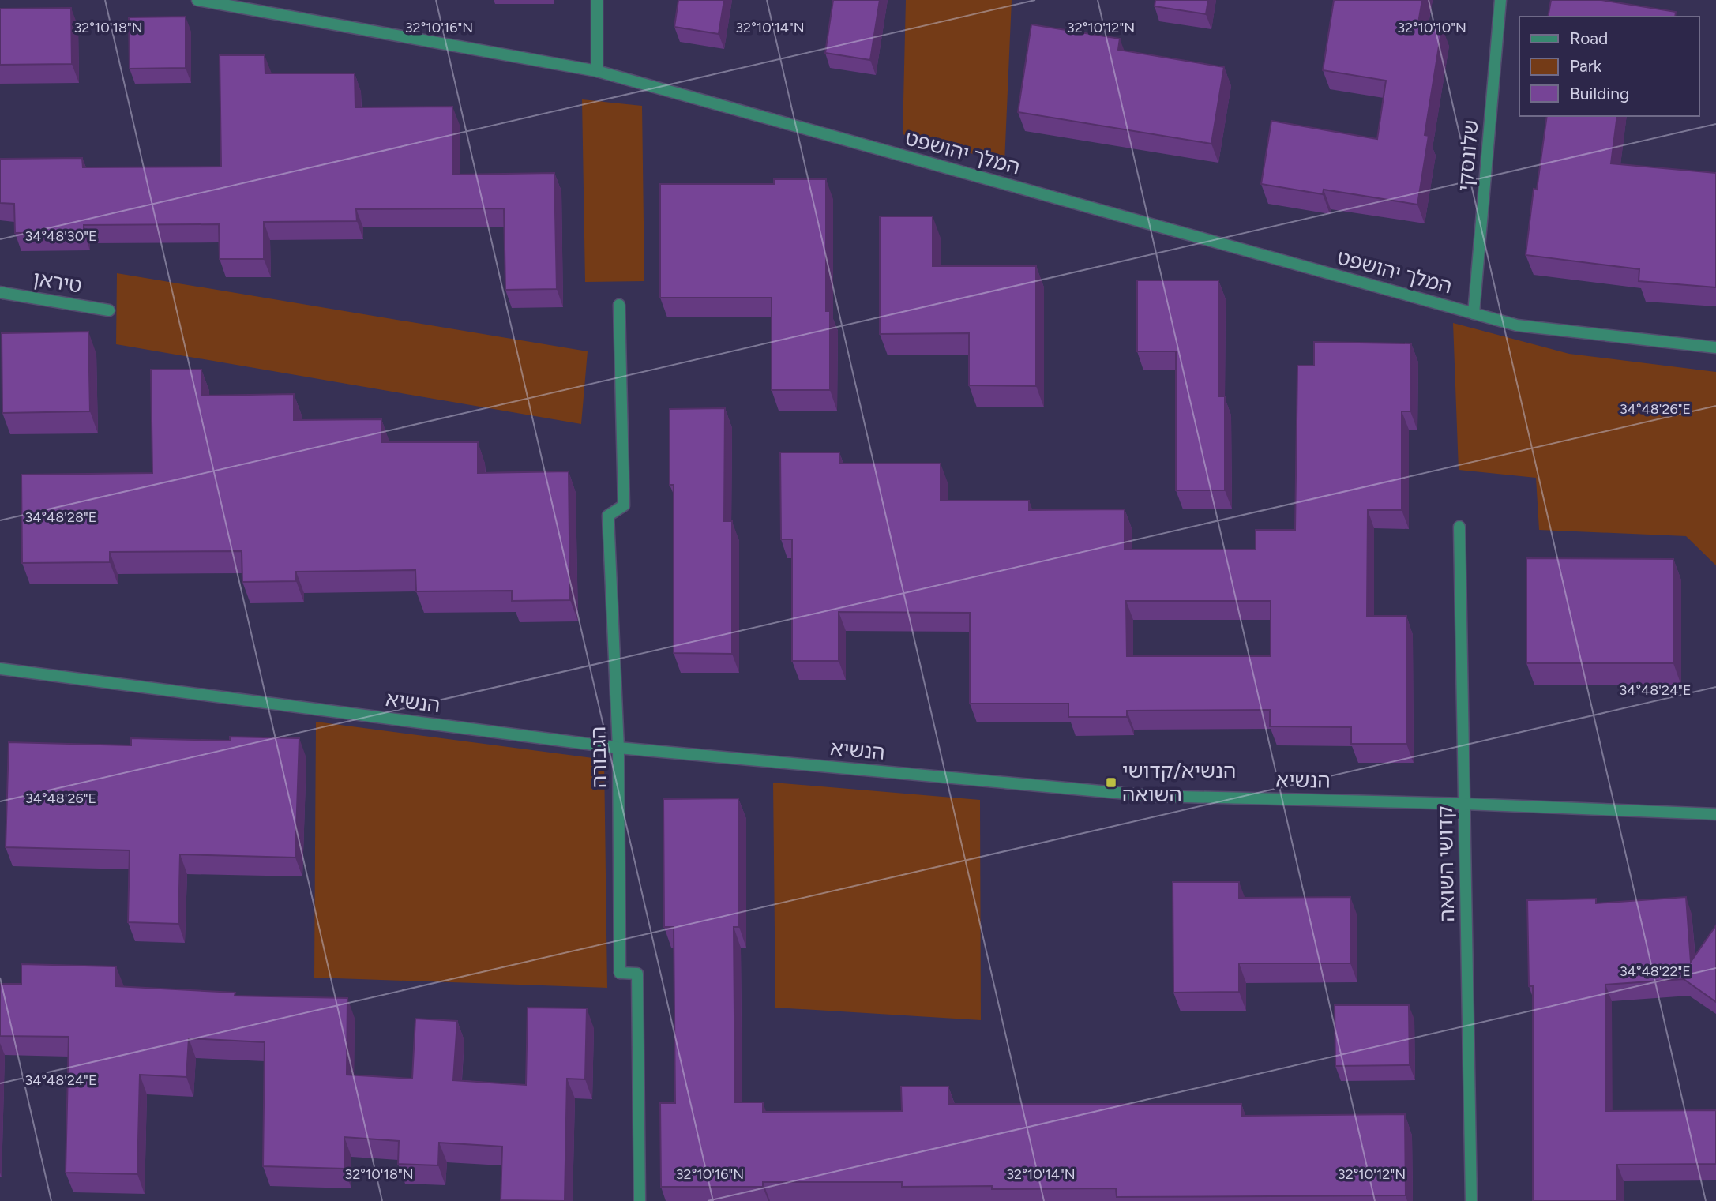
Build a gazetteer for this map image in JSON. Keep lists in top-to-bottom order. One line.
{"streets":{"street":["המלך יהושפט","שלונסקי","טיראן","הנשיא","הגבורה","קדושי השואה"]},"crossings":[["המלך יהושפט","שלונסקי"],["הנשיא","הגבורה"],["הנשיא","קדושי השואה"]],"places":{"transit":["הנשיא/קדושי השואה"]},"legend":["Road","Park","Building"],"coordinates":["32°10'18\"N","32°10'16\"N","32°10'14\"N","32°10'12\"N","32°10'10\"N","34°48'30\"E","34°48'26\"E","34°48'28\"E","34°48'24\"E","34°48'22\"E"]}
